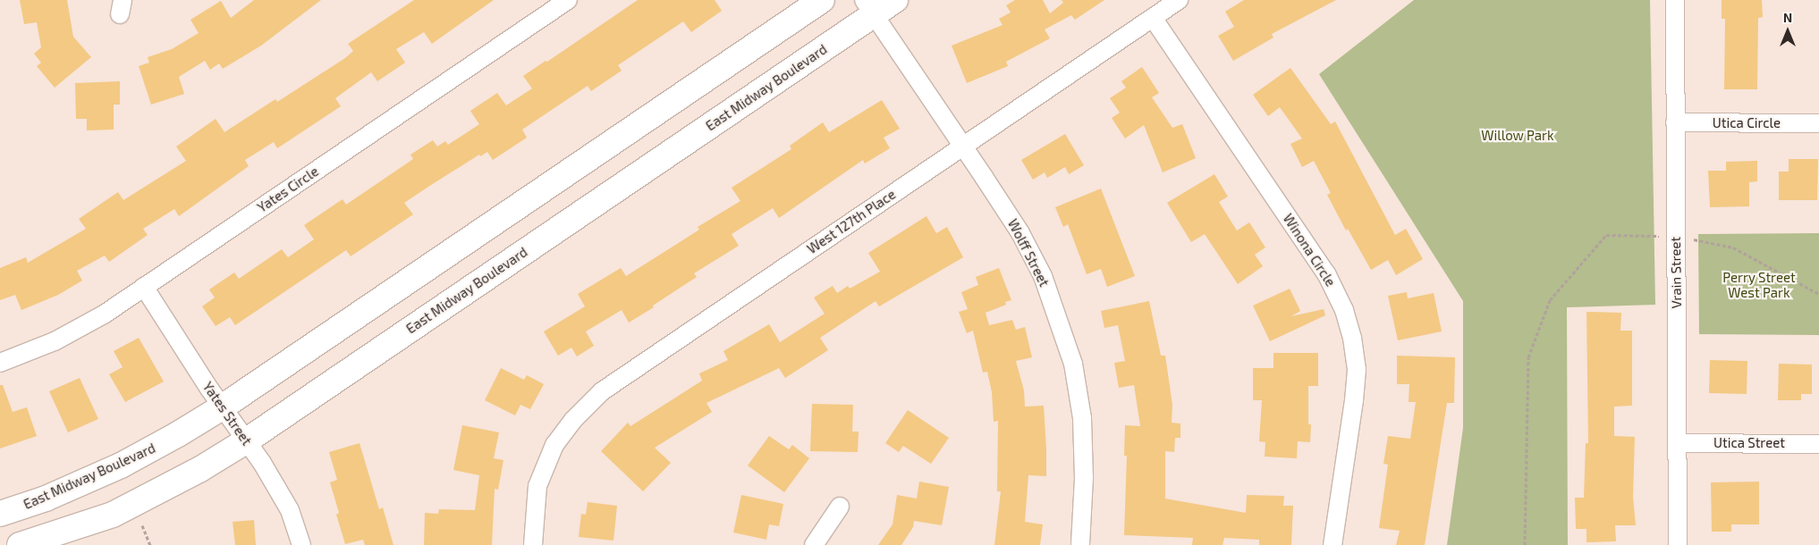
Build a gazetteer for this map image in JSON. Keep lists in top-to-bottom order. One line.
{"streets":{"main road":["East Midway Boulevard"],"street":["Utica Circle","Yates Circle","West 127th Place","Winona Circle","Wolff Street","Vrain Street","Yates Street","Utica Street"]},"crossings":[["East Midway Boulevard","Wolff Street"],["East Midway Boulevard","Yates Street"],["Utica Circle","Vrain Street"],["Yates Circle","Yates Street"],["West 127th Place","Winona Circle"],["West 127th Place","Wolff Street"],["Vrain Street","Utica Street"]],"parks":["Willow Park","Perry Street West Park"],"north":"top"}
